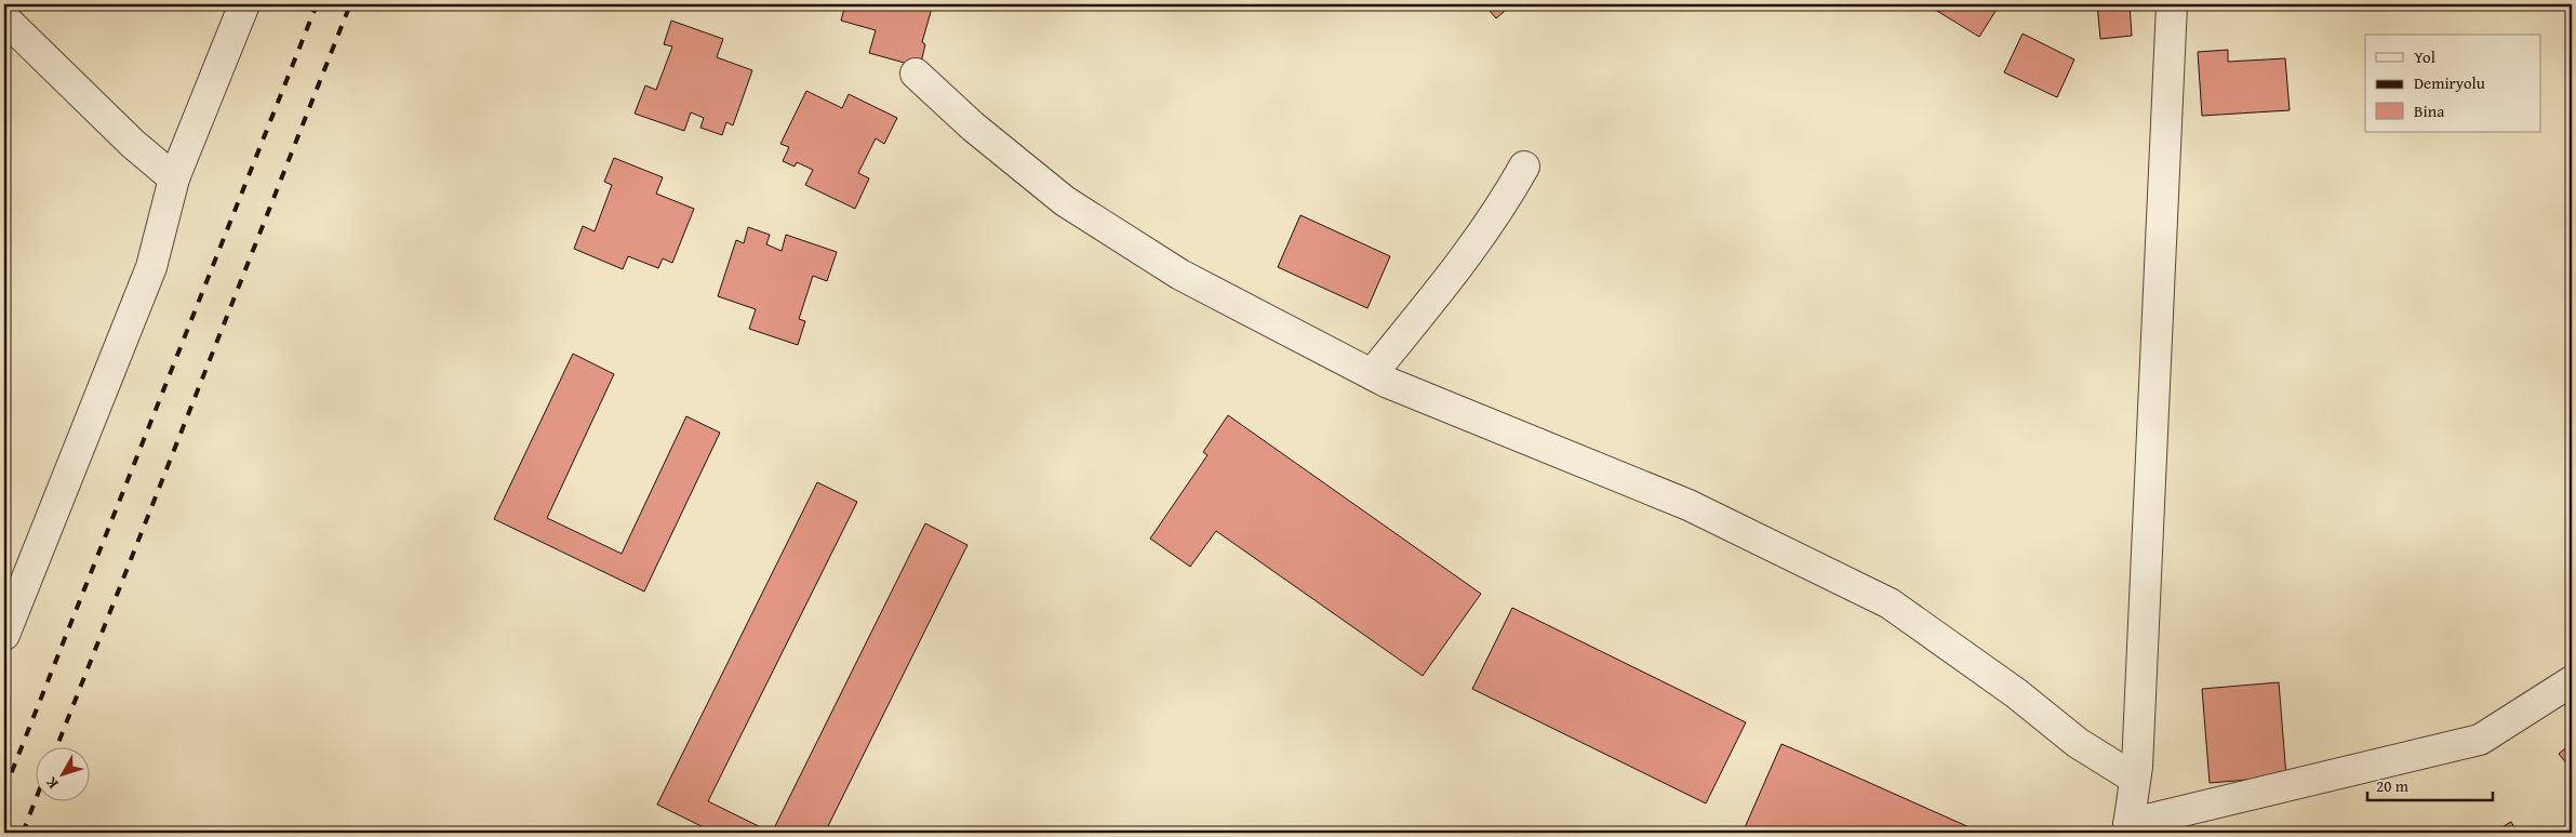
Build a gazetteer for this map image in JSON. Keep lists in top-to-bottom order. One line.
{"legend":["Yol","Demiryolu","Bina"],"scale_bar":"20 m","north":"bottom left"}
